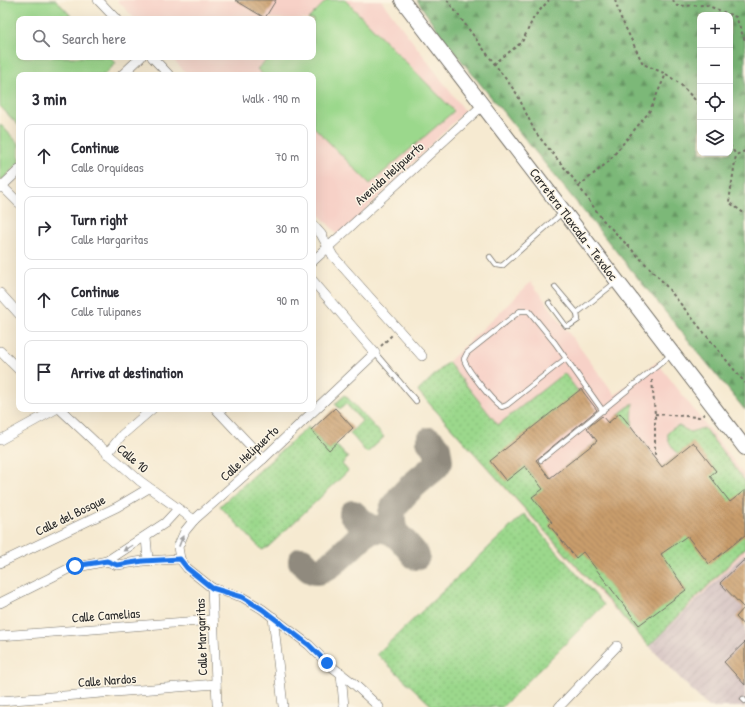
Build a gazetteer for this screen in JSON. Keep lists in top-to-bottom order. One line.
{"streets":{"main road":["Carretera Tlaxcala - Texoloc"],"street":["Avenida Helipuerto","Calle Helipuerto","Calle 10","Calle del Bosque","Calle Camelias","Calle Margaritas","Calle Nardos"]},"crossings":[["Avenida Helipuerto","Carretera Tlaxcala - Texoloc"],["Calle Helipuerto","Calle 10"],["Calle Helipuerto","Calle Margaritas"],["Calle 10","Calle del Bosque"],["Calle Camelias","Calle Margaritas"],["Calle Margaritas","Calle Nardos"]],"page":{"map_buttons":["+","−"],"search":"Search here","heading":["3 min","Walk · 190 m"],"list":[["Continue","Calle Orquídeas","70 m"],["Turn right","Calle Margaritas","30 m"],["Continue","Calle Tulipanes","90 m"],"Arrive at destination"]}}
